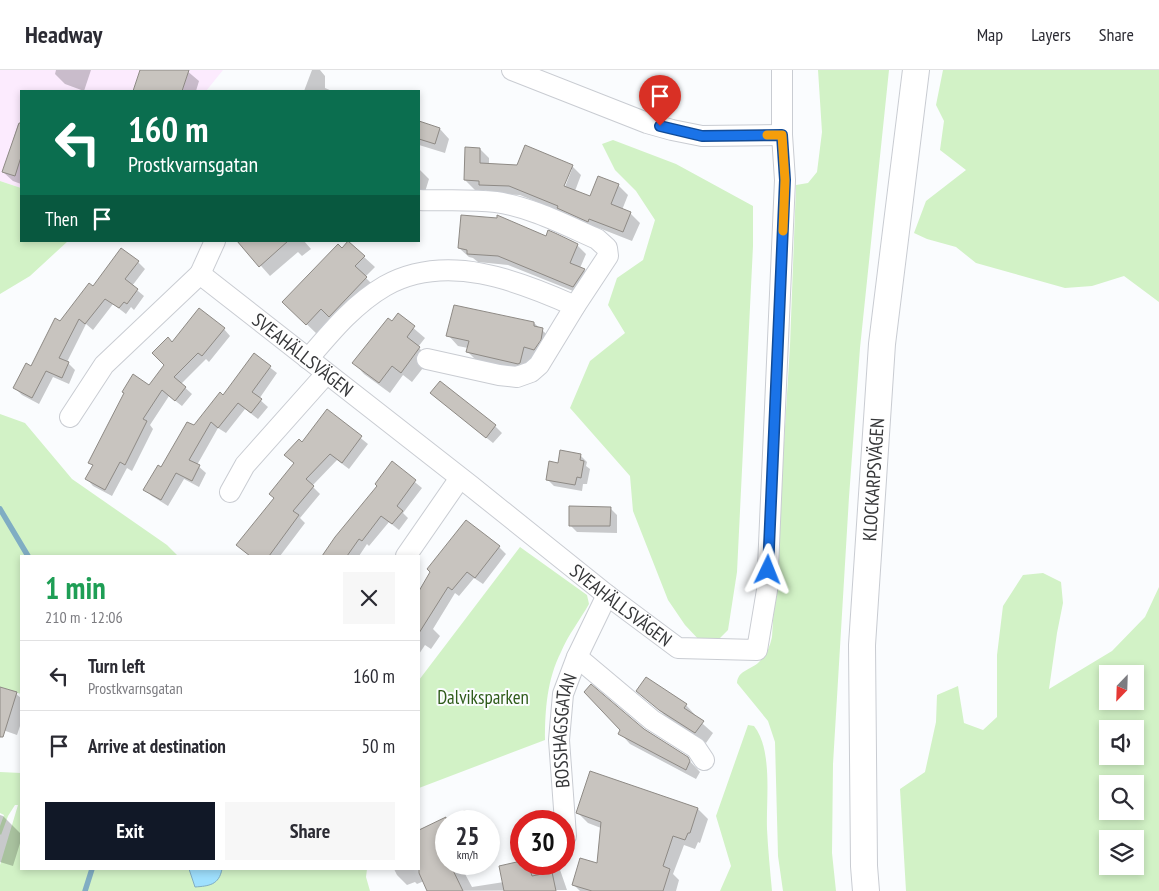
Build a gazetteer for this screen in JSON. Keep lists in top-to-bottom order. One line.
{"streets":{"street":["SVEAHÄLLSVÄGEN","KLOCKARPSVÄGEN","BOSSHAGSGATAN"]},"crossings":[["SVEAHÄLLSVÄGEN","BOSSHAGSGATAN"]],"parks":["Dalviksparken"],"north":"bottom left","page":{"header":"Headway","nav":["Map","Layers","Share"],"turn":["160 m","Prostkvarnsgatan"],"then":"Then","heading":["1 min","210 m · 12:06"],"list":[{"name":"Turn left","note":"Prostkvarnsgatan","value":"160 m"},{"name":"Arrive at destination","value":"50 m"}],"buttons":["Exit","Share"],"speed":"25 km/h","limit":"30"}}
